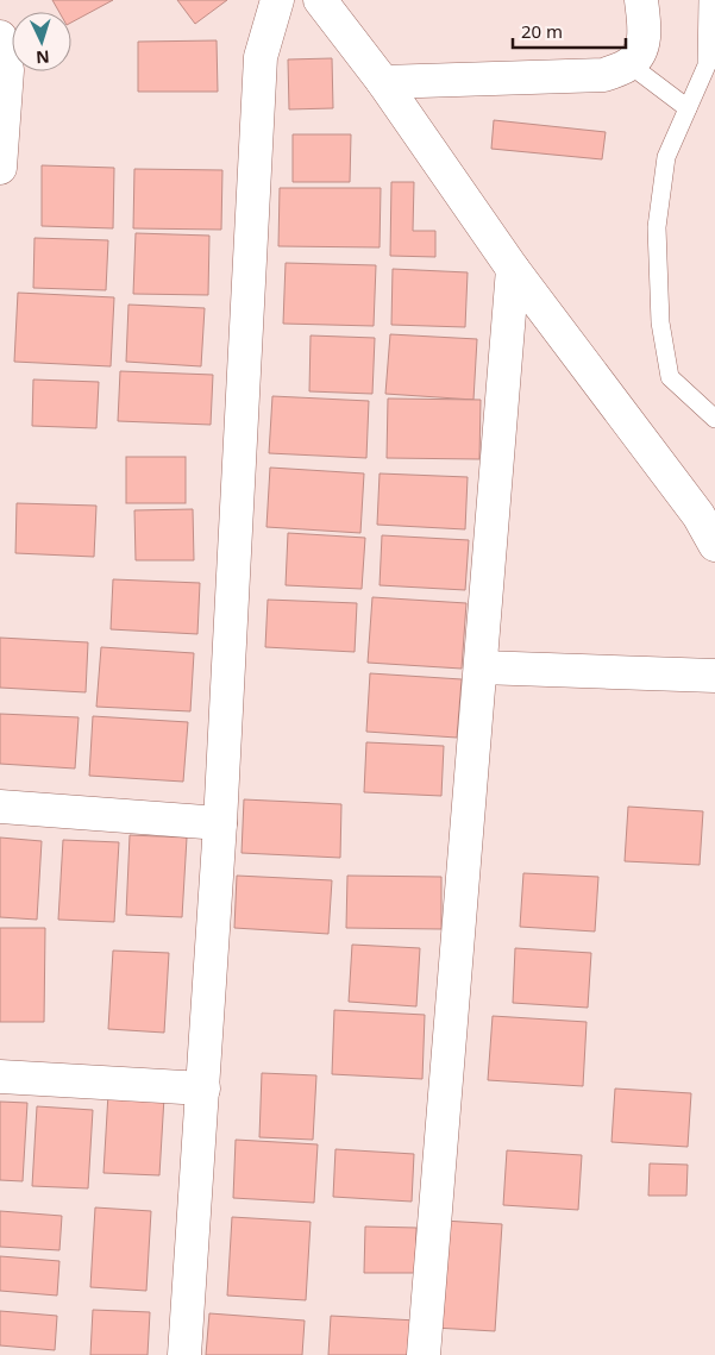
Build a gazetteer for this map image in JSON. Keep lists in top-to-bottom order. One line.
{"scale_bar":"20 m","north":"bottom"}
